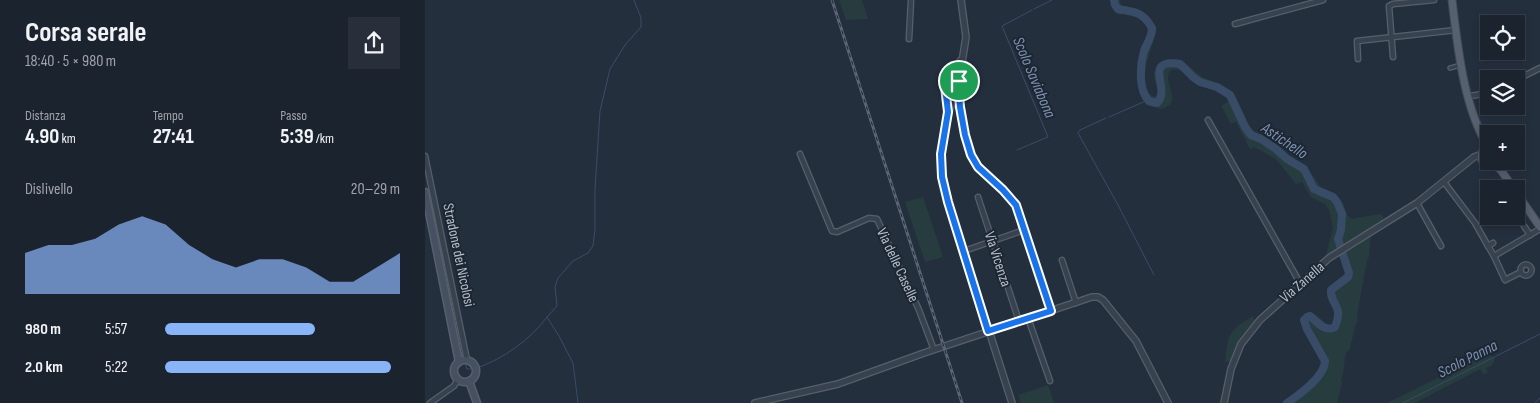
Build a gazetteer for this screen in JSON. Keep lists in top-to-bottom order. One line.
{"streets":{"main road":["Stradone dei Nicolosi"],"street":["Via Vicenza","Via delle Caselle","Via Zanella"]},"water":["Scolo Saviabona","Astichello","Scolo Panna"],"page":{"heading":["Corsa serale","18:40 · 5 × 980 m"],"map_buttons":["+","−"],"stats":[["Distanza","4.90 km"],["Tempo","27:41"],["Passo","5:39 /km"]],"chart":["Dislivello","20–29 m"],"list":[{"name":"980 m","note":"5:57"},{"name":"2.0 km","note":"5:22"}]}}
